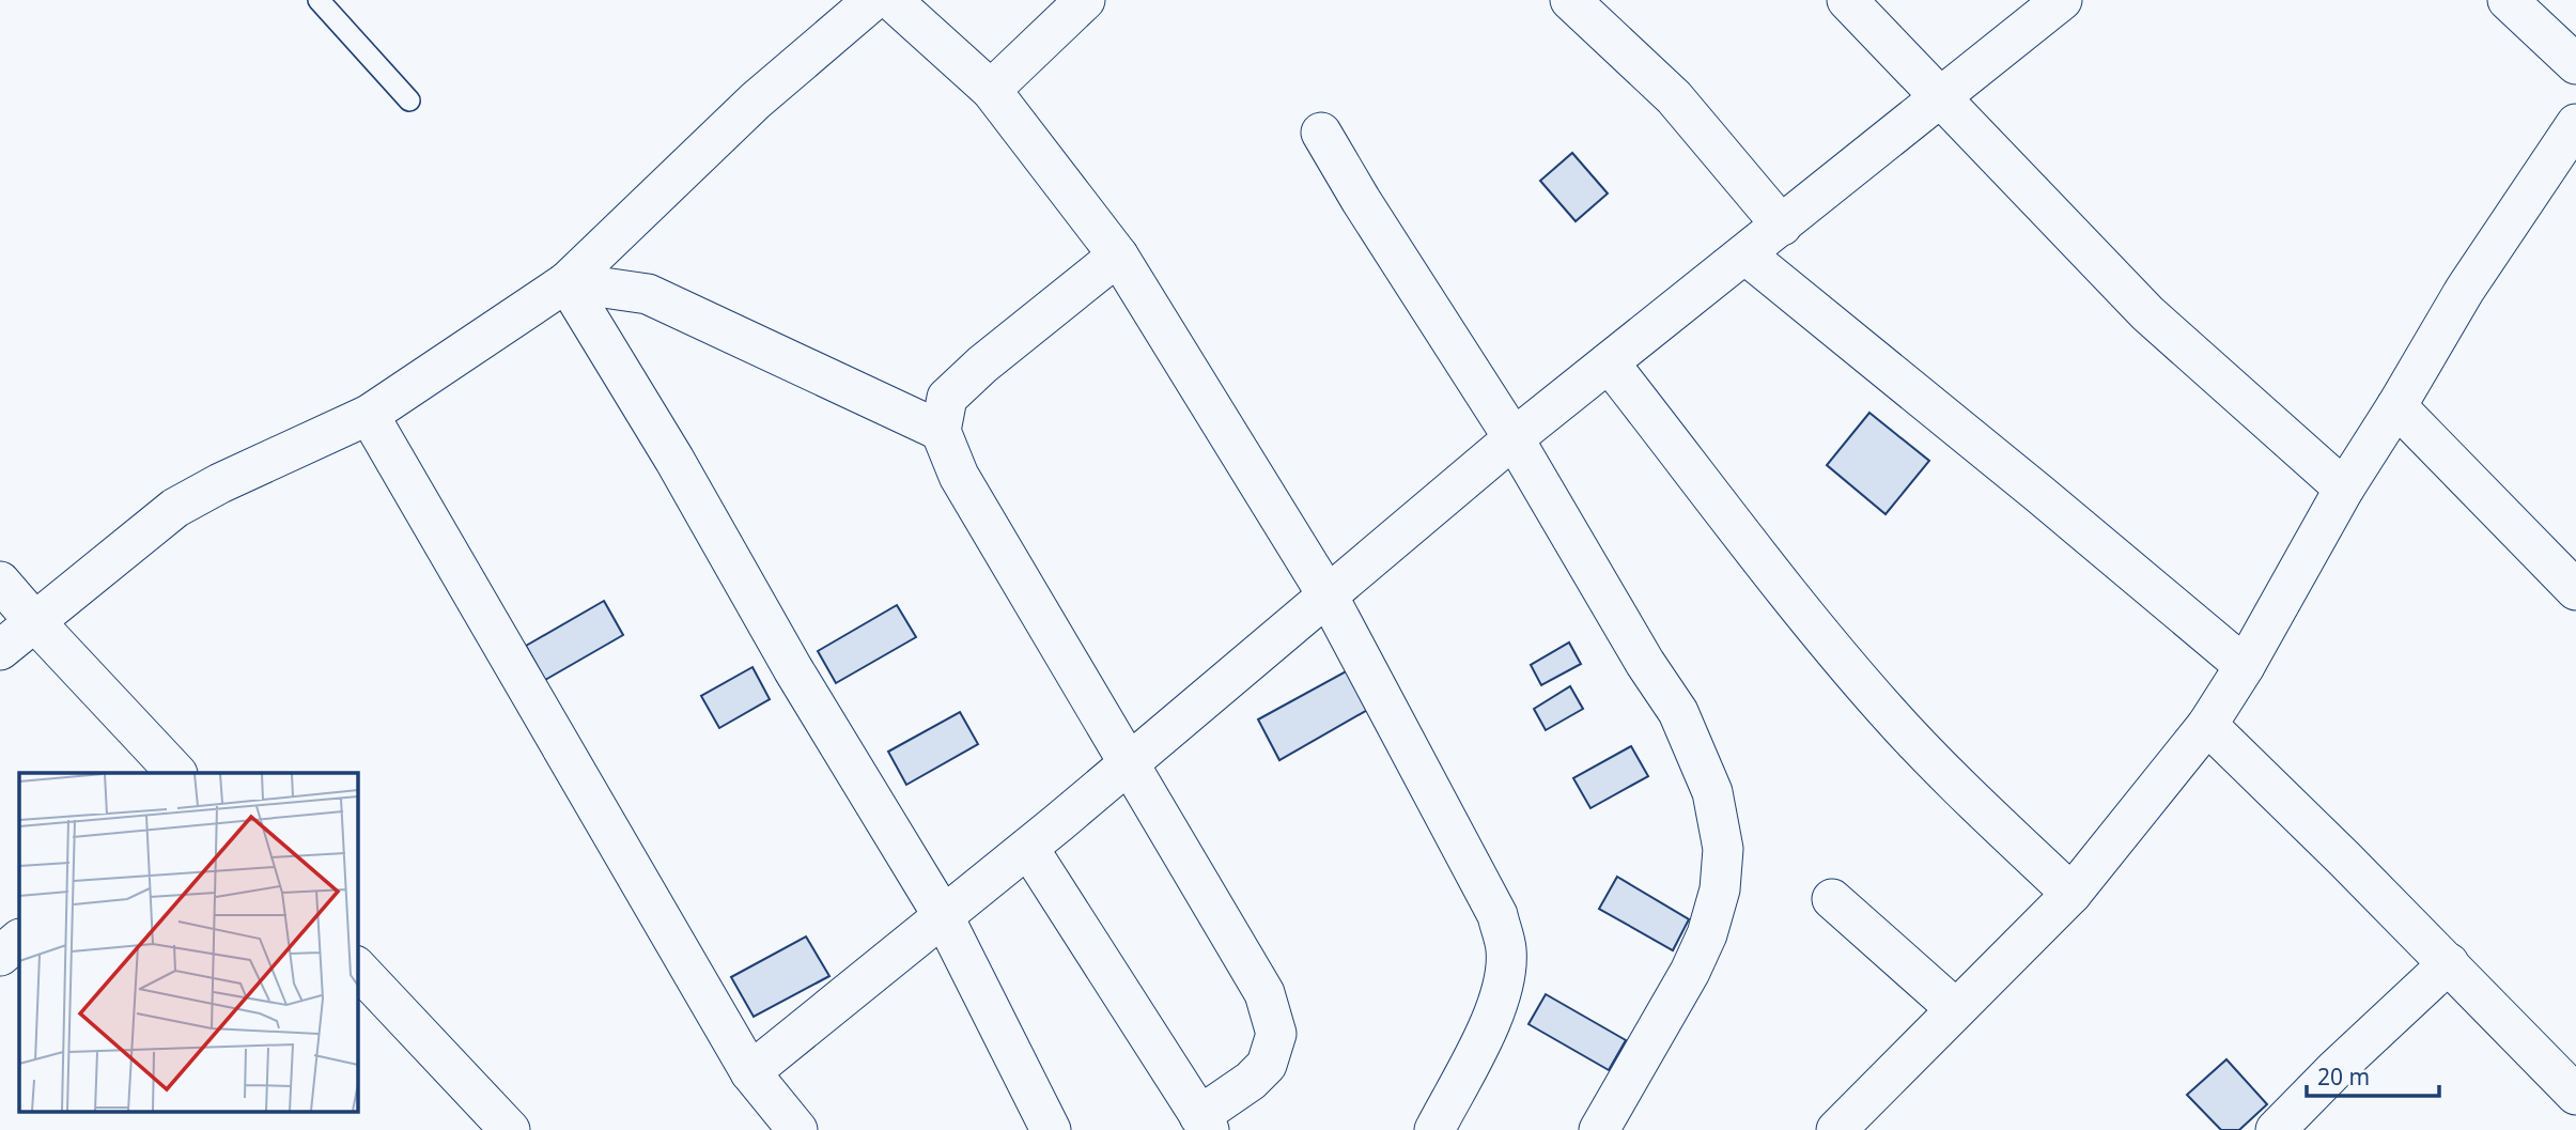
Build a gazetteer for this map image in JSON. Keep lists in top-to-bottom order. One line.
{"scale_bar":"20 m"}
